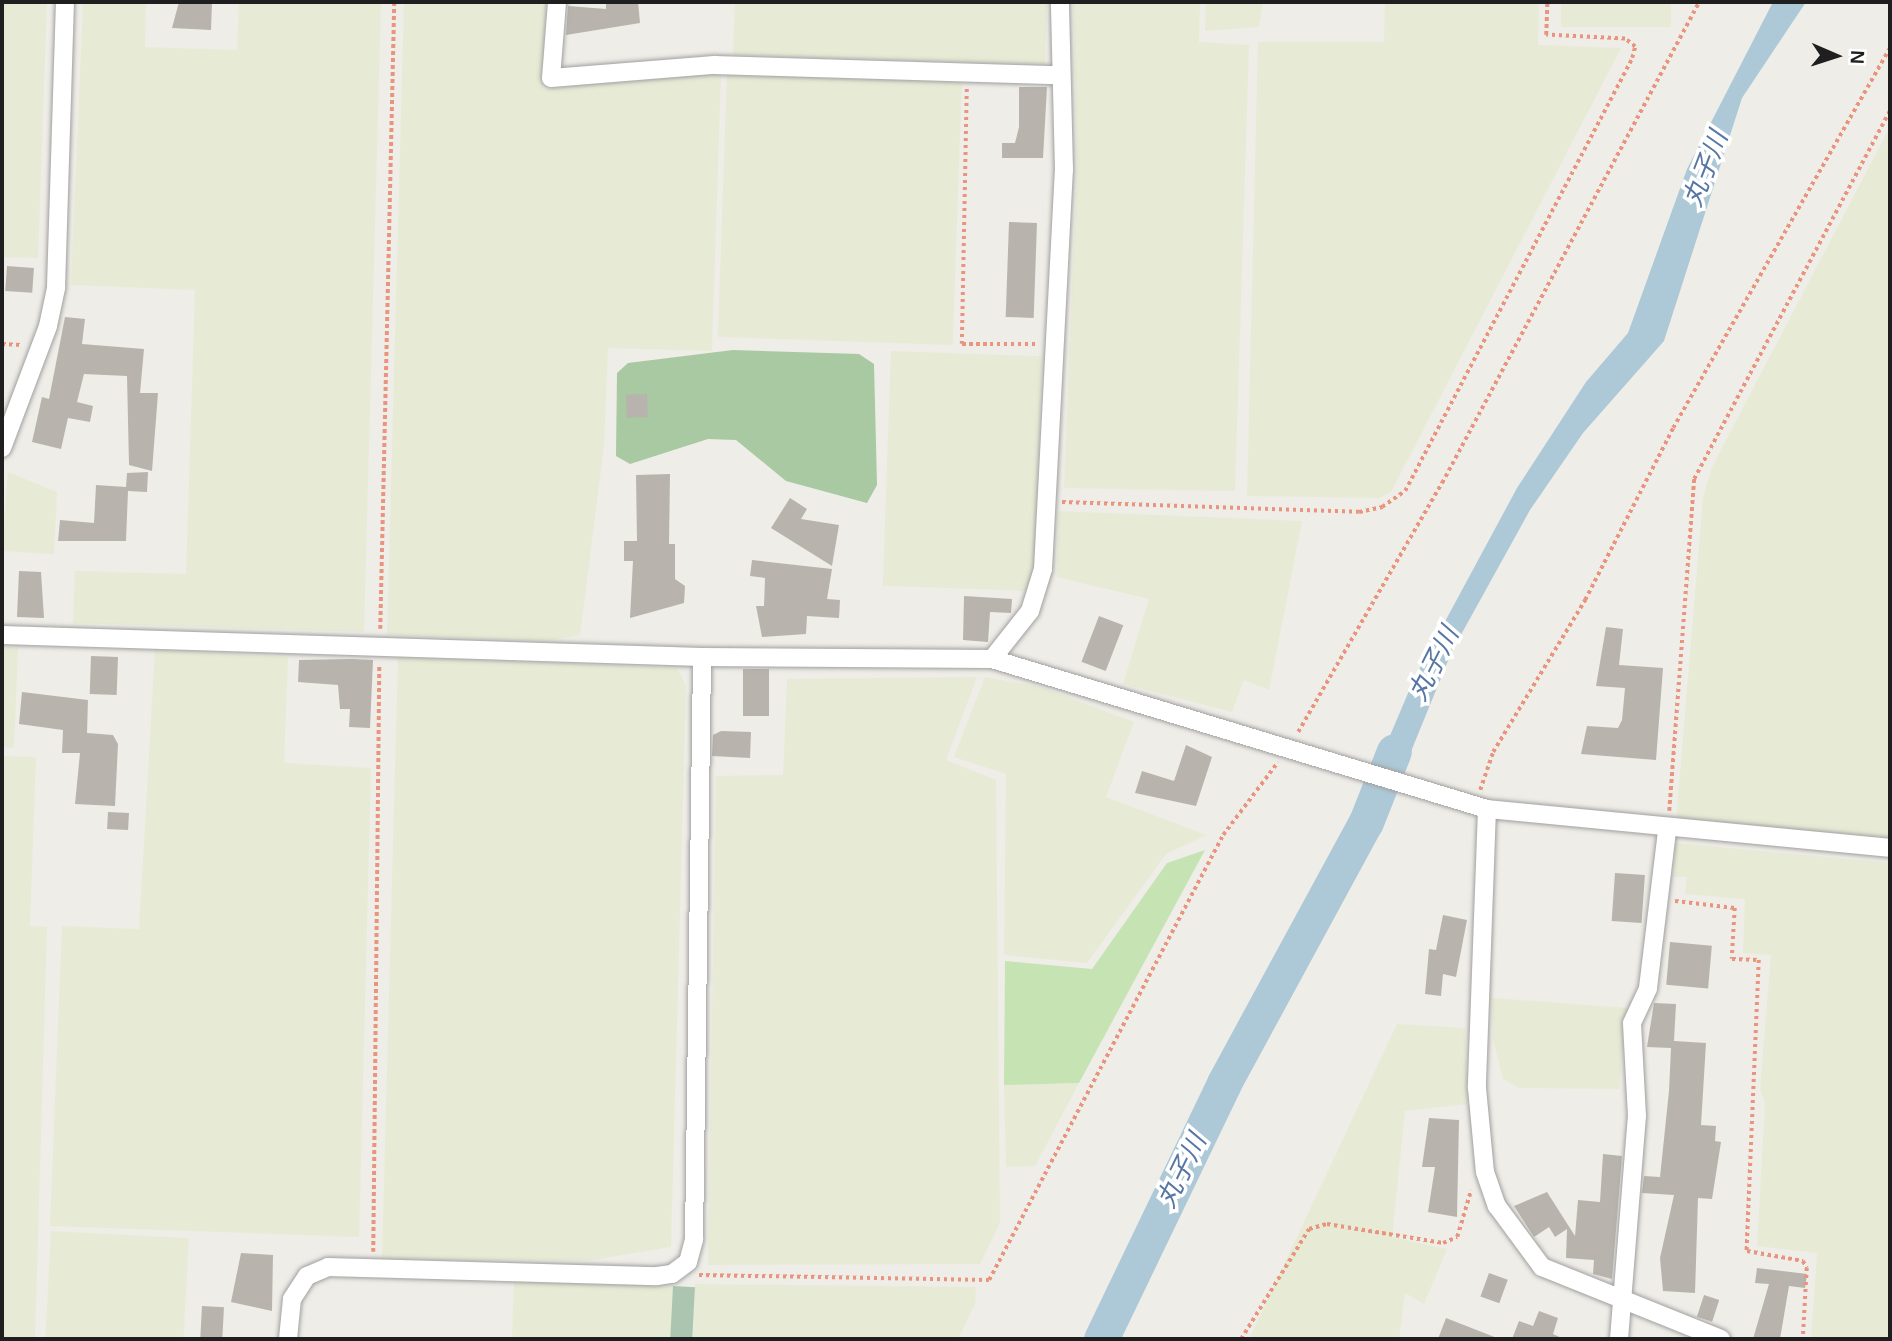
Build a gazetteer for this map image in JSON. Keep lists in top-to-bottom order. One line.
{"water":["丸子川"],"north":"right"}
